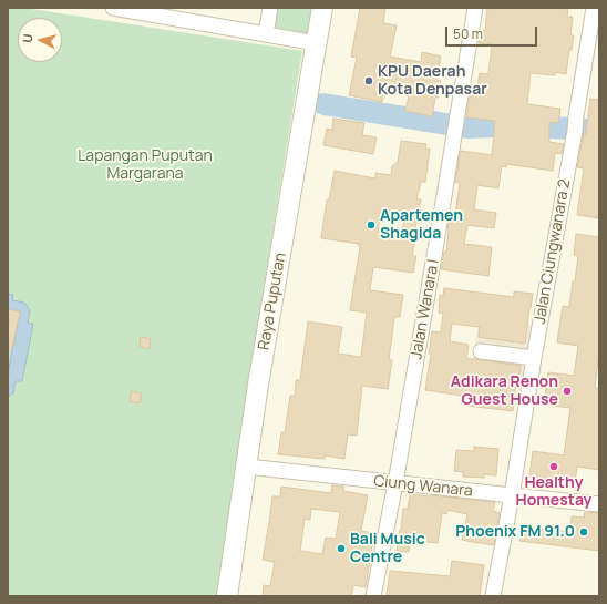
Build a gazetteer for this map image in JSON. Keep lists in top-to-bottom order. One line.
{"streets":{"main road":["Raya Puputan"],"street":["Jalan Ciungwanara 2","Jalan Wanara I","Ciung Wanara"]},"crossings":[["Jalan Ciungwanara 2","Ciung Wanara"],["Raya Puputan","Ciung Wanara"],["Jalan Wanara I","Ciung Wanara"]],"parks":["Lapangan Puputan Margarana"],"places":["KPU Daerah Kota Denpasar","Apartemen Shagida","Adikara Renon Guest House","Healthy Homestay","Phoenix FM 91.0","Bali Music Centre"],"scale_bar":"50 m","north":"left"}
